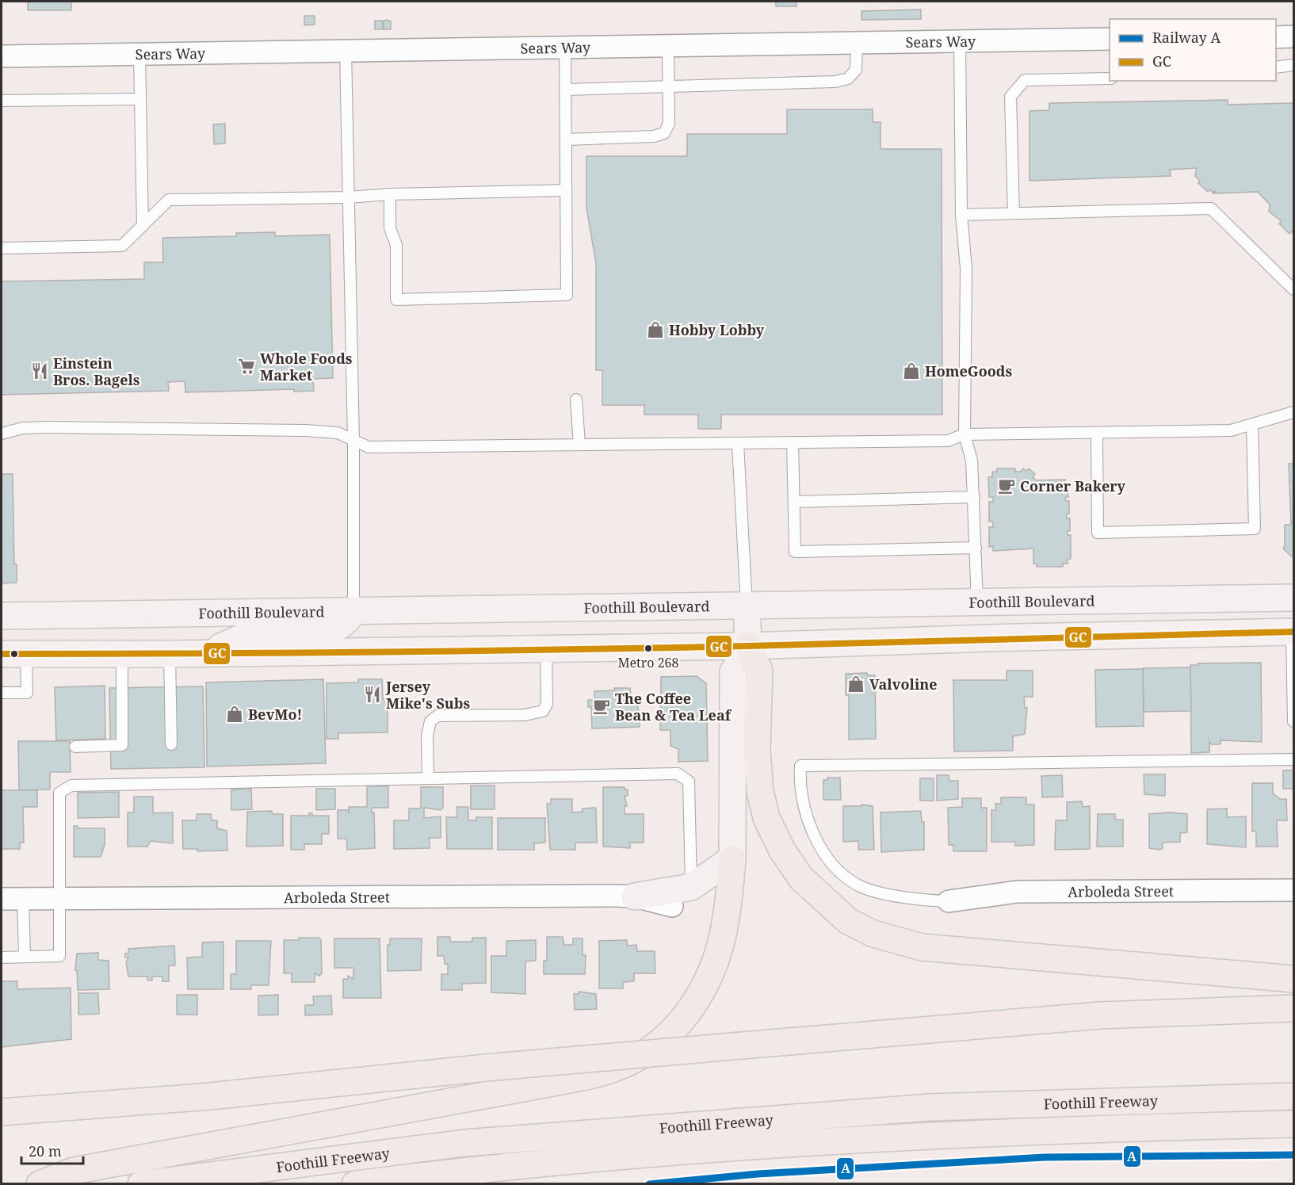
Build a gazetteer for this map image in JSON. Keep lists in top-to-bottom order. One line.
{"streets":{"highway":["Foothill Freeway"],"main road":["Foothill Boulevard"],"street":["Sears Way","Arboleda Street"]},"places":{"shop":["Hobby Lobby","HomeGoods","Valvoline","BevMo!"],"supermarket":["Whole Foods Market"],"restaurant":["Einstein Bros. Bagels","Jersey Mike's Subs"],"cafe":["Corner Bakery","The Coffee Bean & Tea Leaf"],"other":["Metro 268"]},"lines":["transit line GC","rail line A"],"legend":["Railway A","GC"],"scale_bar":"20 m"}
